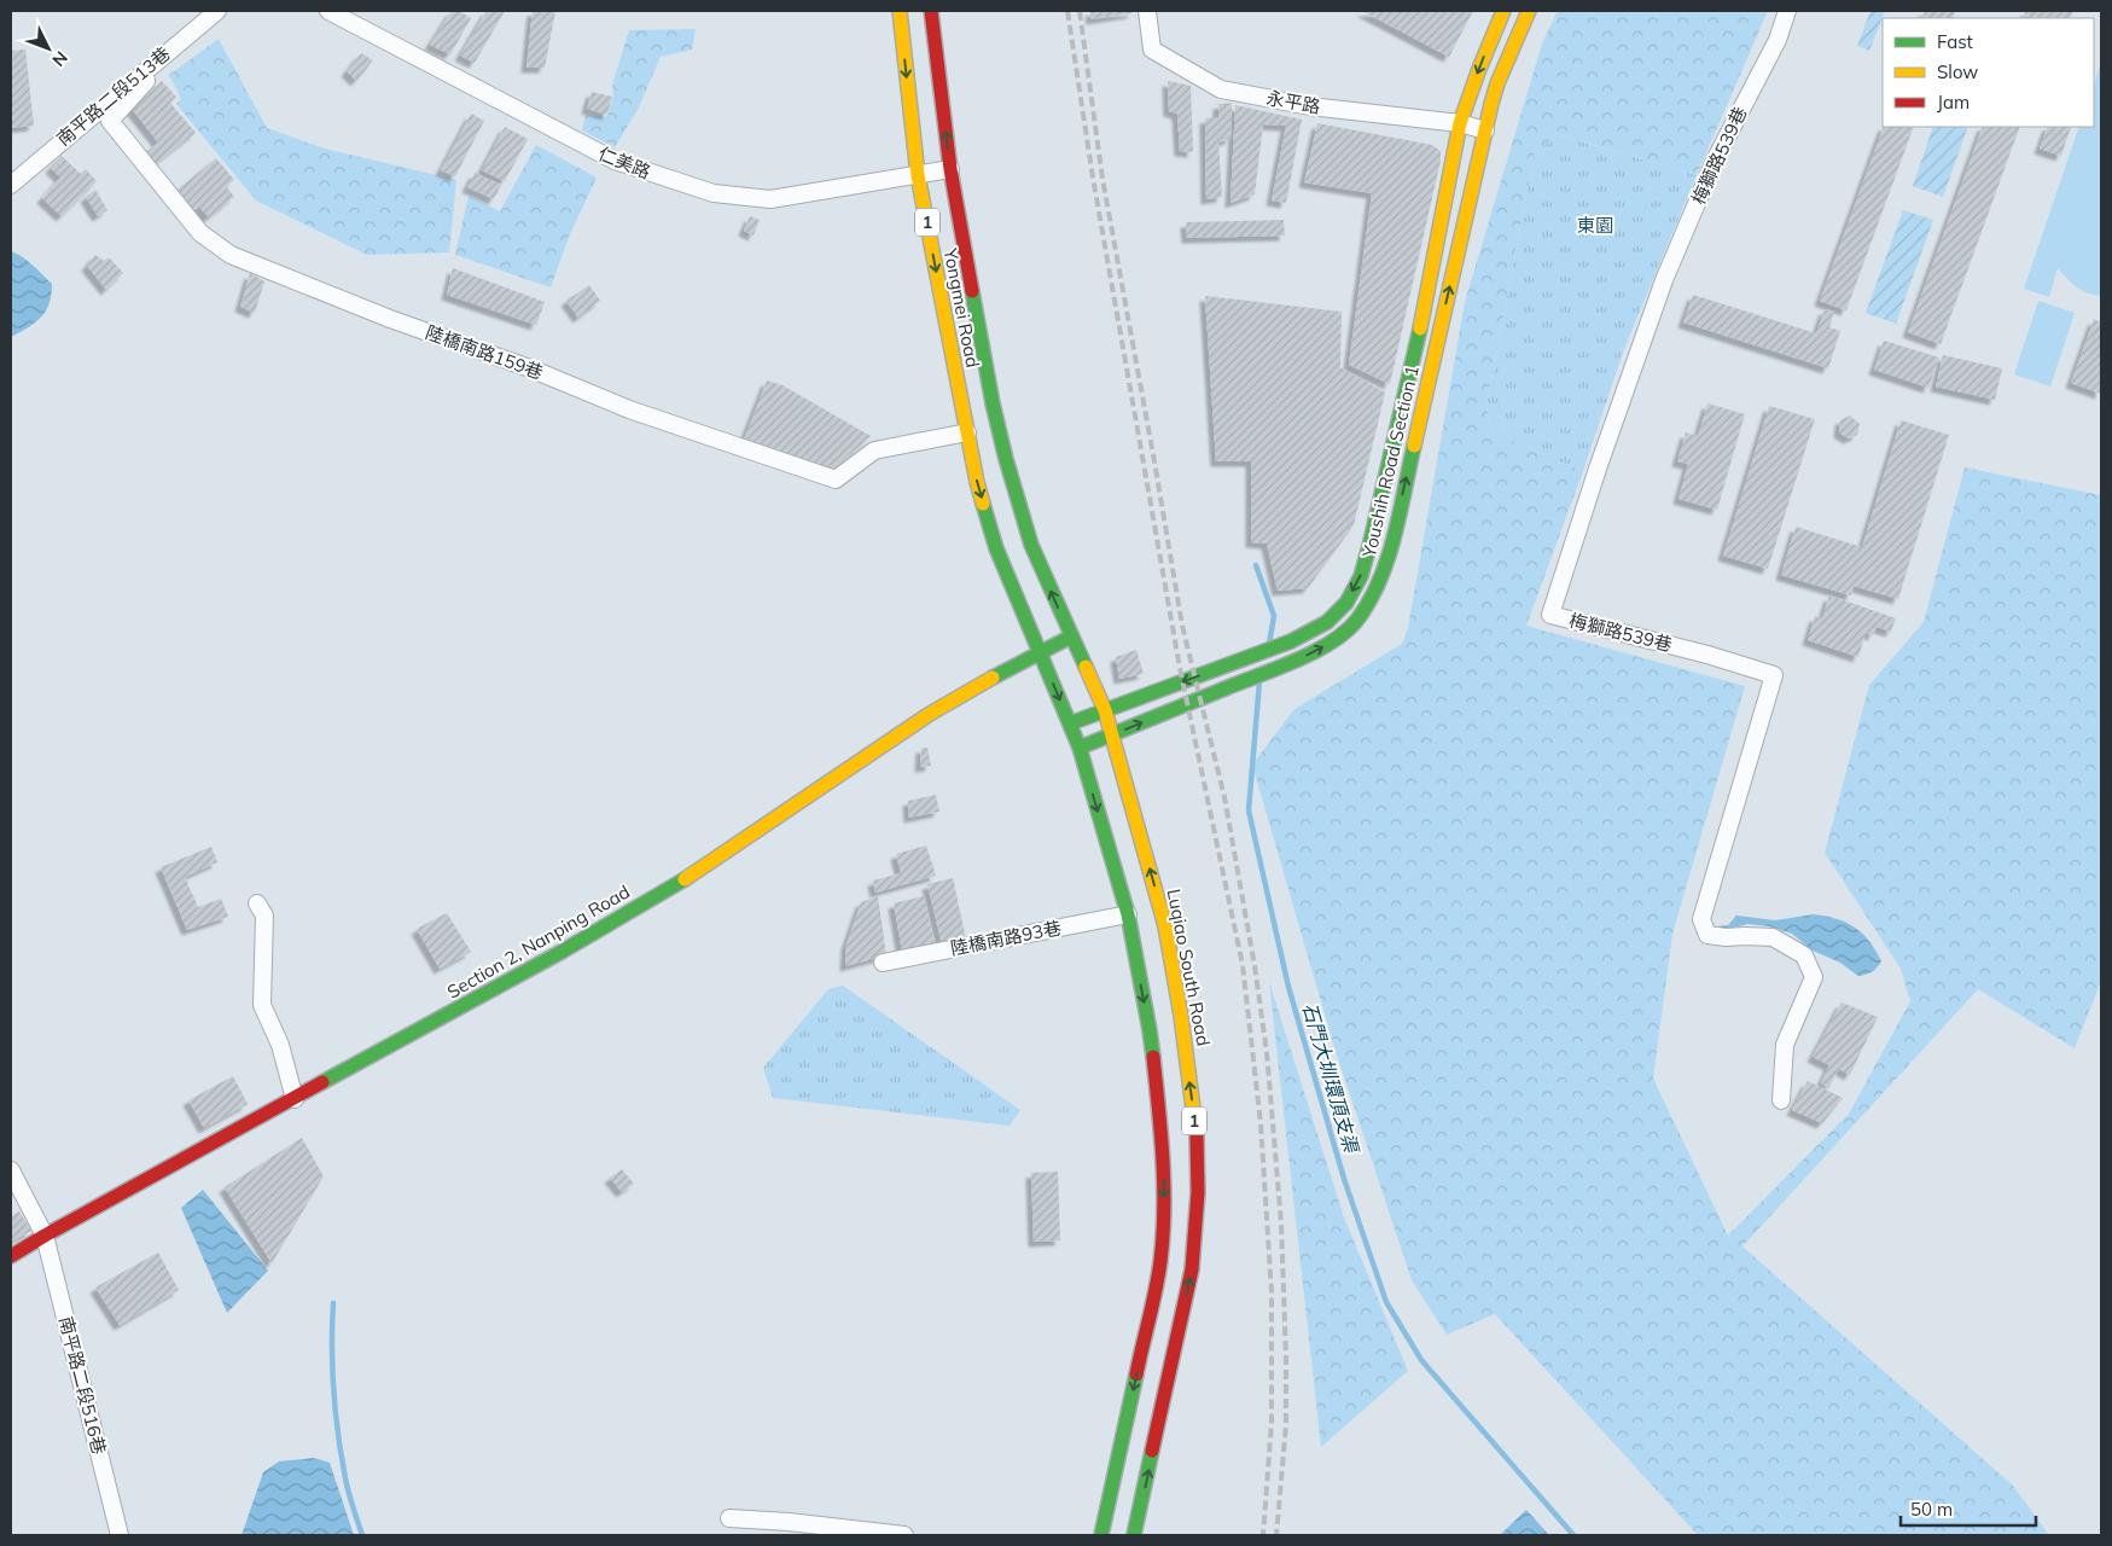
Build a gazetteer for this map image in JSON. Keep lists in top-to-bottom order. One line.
{"streets":{"main road":["1","Yongmei Road","Youshih Road Section 1","Section 2, Nanping Road","Luqiao South Road"],"street":["南平路二段513巷","永平路","梅獅路539巷","仁美路","陸橋南路159巷","陸橋南路93巷","南平路二段516巷"]},"crossings":[["南平路二段513巷","陸橋南路159巷"],["永平路","Youshih Road Section 1"],["仁美路","Yongmei Road"],["1","Yongmei Road"],["1","陸橋南路159巷"],["1","Youshih Road Section 1"],["1","陸橋南路93巷"],["1","Section 2, Nanping Road"],["Yongmei Road","陸橋南路159巷"],["Yongmei Road","Luqiao South Road"],["Youshih Road Section 1","Luqiao South Road"],["Section 2, Nanping Road","Luqiao South Road"],["Section 2, Nanping Road","南平路二段516巷"]],"water":["石門大圳環頂支渠"],"parks":["東園"],"legend":["Fast","Slow","Jam"],"scale_bar":"50 m","north":"bottom right"}
